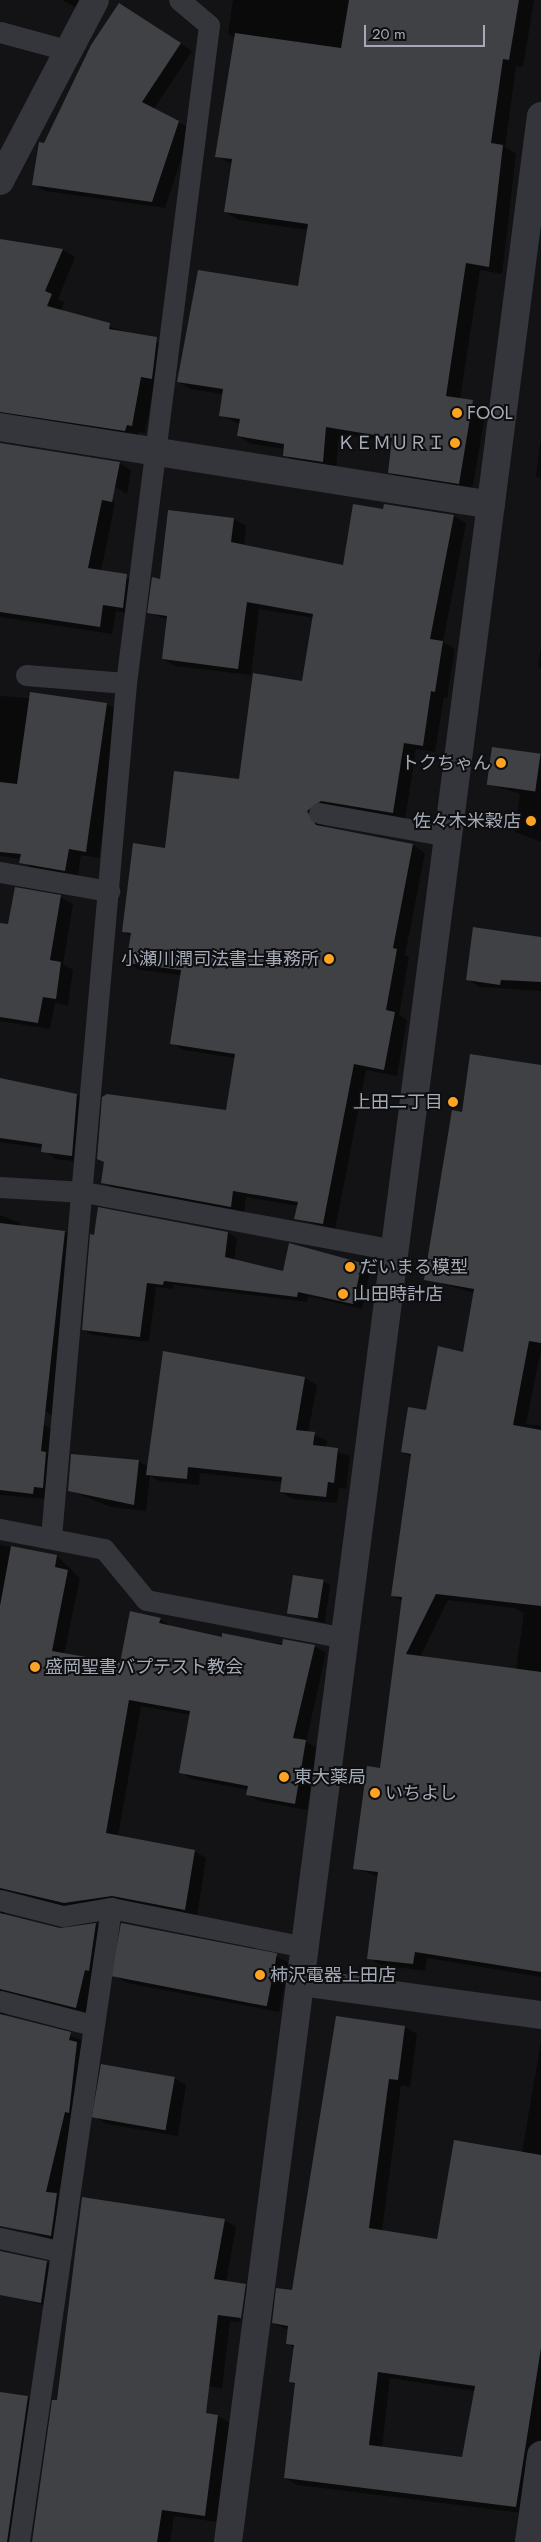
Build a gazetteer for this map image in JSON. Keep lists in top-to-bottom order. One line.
{"places":["FOOL","ＫＥＭＵＲＩ","トクちゃん","佐々木米穀店","小瀬川潤司法書士事務所","上田二丁目","だいまる模型","山田時計店","盛岡聖書バプテスト教会","東大薬局","いちよし","柿沢電器上田店"],"scale_bar":"20 m"}
